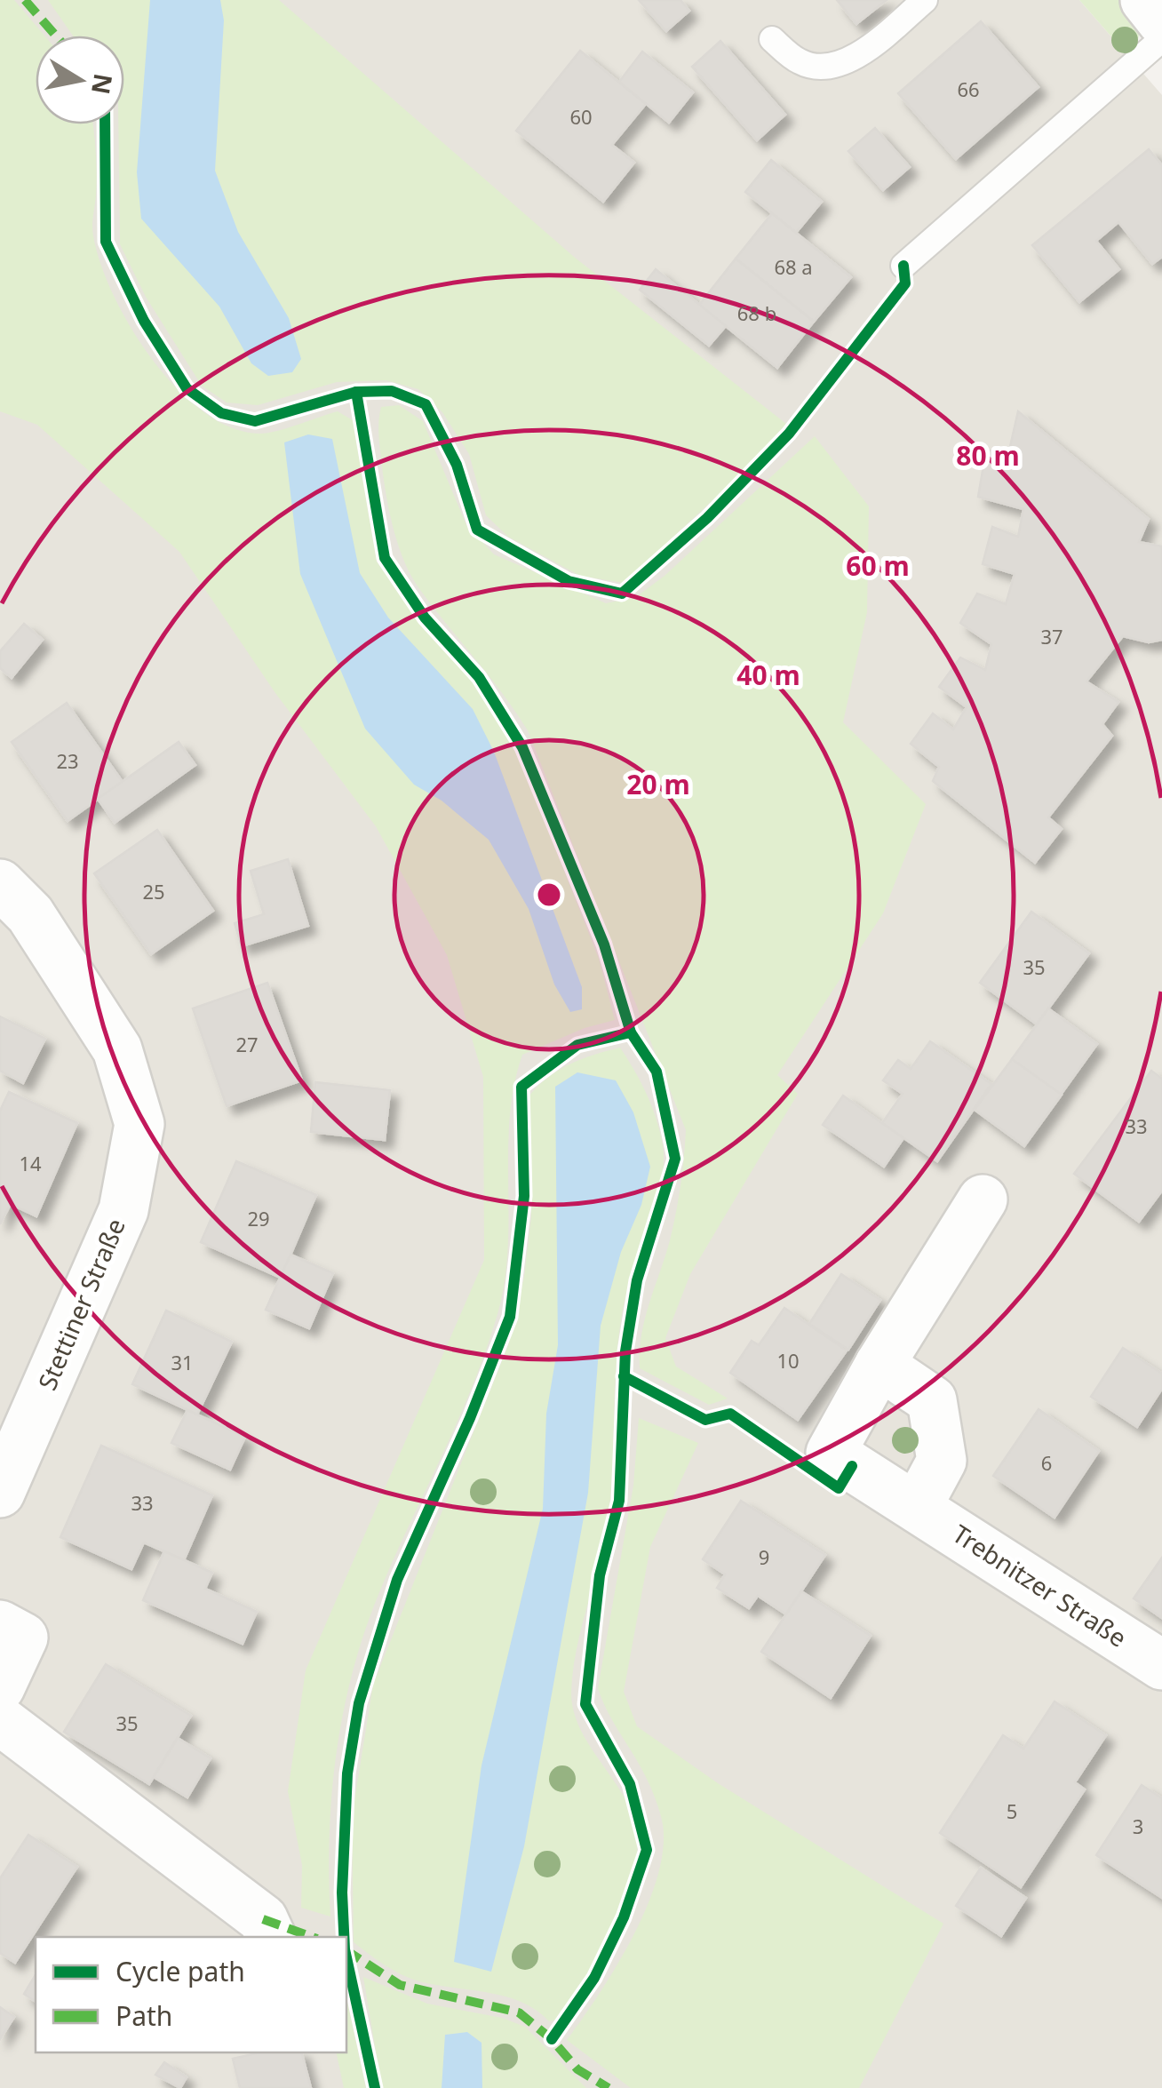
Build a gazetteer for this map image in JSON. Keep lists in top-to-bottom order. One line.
{"streets":{"street":["Stettiner Straße","Trebnitzer Straße"]},"house_numbers":["66","60","68 a","68 b","37","23","25","35","27","33","14","29","10","31","6","33","9","35","5","3"],"legend":["Cycle path","Path"],"north":"right","rings":["80 m","60 m","40 m","20 m"]}
